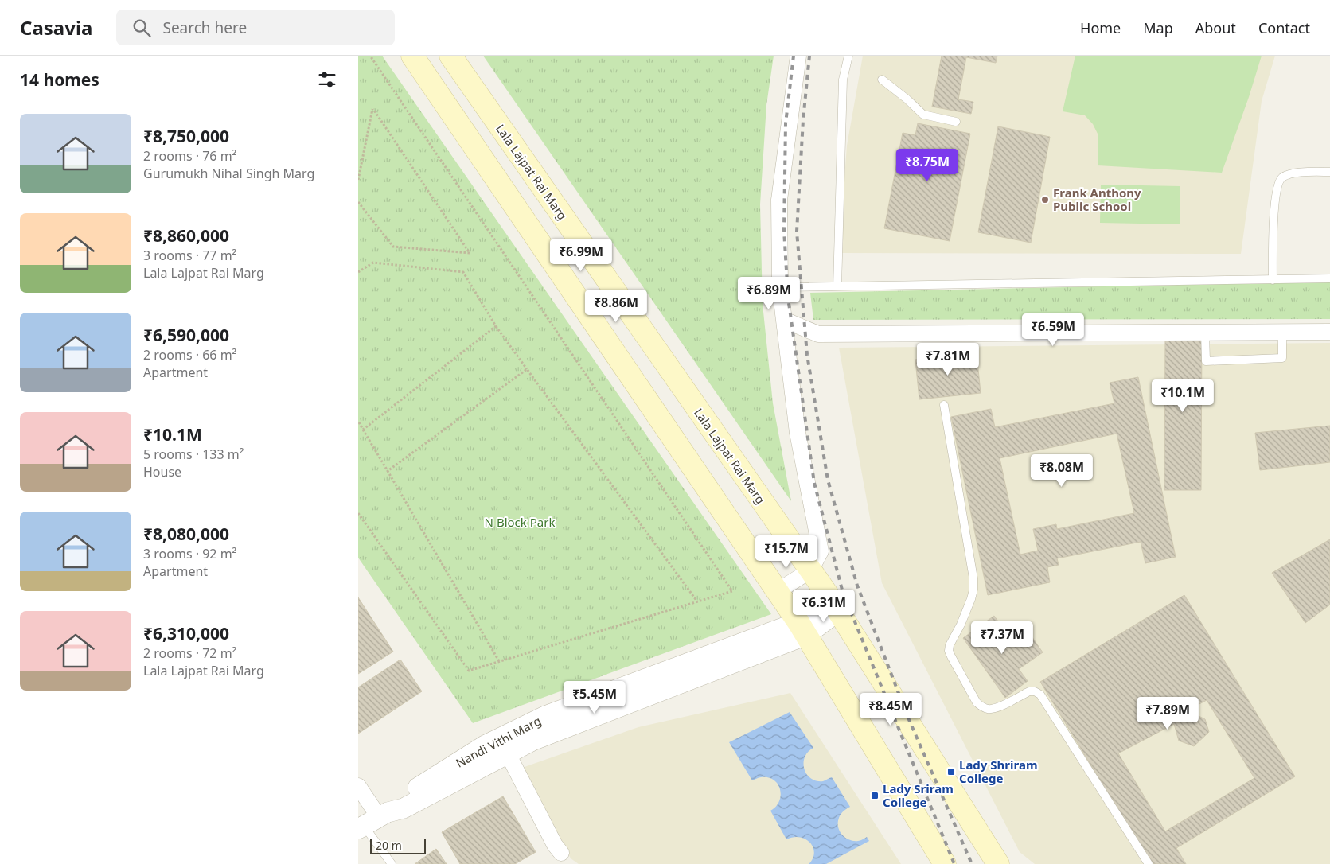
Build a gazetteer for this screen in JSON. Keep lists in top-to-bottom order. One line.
{"streets":{"main road":["Lala Lajpat Rai Marg"],"street":["Nandi Vithi Marg"]},"crossings":[["Lala Lajpat Rai Marg","Nandi Vithi Marg"]],"parks":["N Block Park"],"places":{"other":["Frank Anthony Public School"],"transit":["Lady Shriram College","Lady Sriram College"]},"scale_bar":"20 m","page":{"header":"Casavia","search":"Search here","nav":["Home","Map","About","Contact"],"heading":"14 homes","list":[{"name":"₹8,750,000","note":"2 rooms · 76 m² · Gurumukh Nihal Singh Marg"},{"name":"₹8,860,000","note":"3 rooms · 77 m² · Lala Lajpat Rai Marg"},{"name":"₹6,590,000","note":"2 rooms · 66 m² · Apartment"},{"name":"₹10.1M","note":"5 rooms · 133 m² · House"},{"name":"₹8,080,000","note":"3 rooms · 92 m² · Apartment"},{"name":"₹6,310,000","note":"2 rooms · 72 m² · Lala Lajpat Rai Marg"}],"price":["₹8.75M","₹6.99M","₹6.89M","₹8.86M","₹6.59M","₹7.81M","₹10.1M","₹8.08M","₹15.7M","₹6.31M","₹7.37M","₹5.45M","₹8.45M","₹7.89M"],"scale":"20 m"}}
